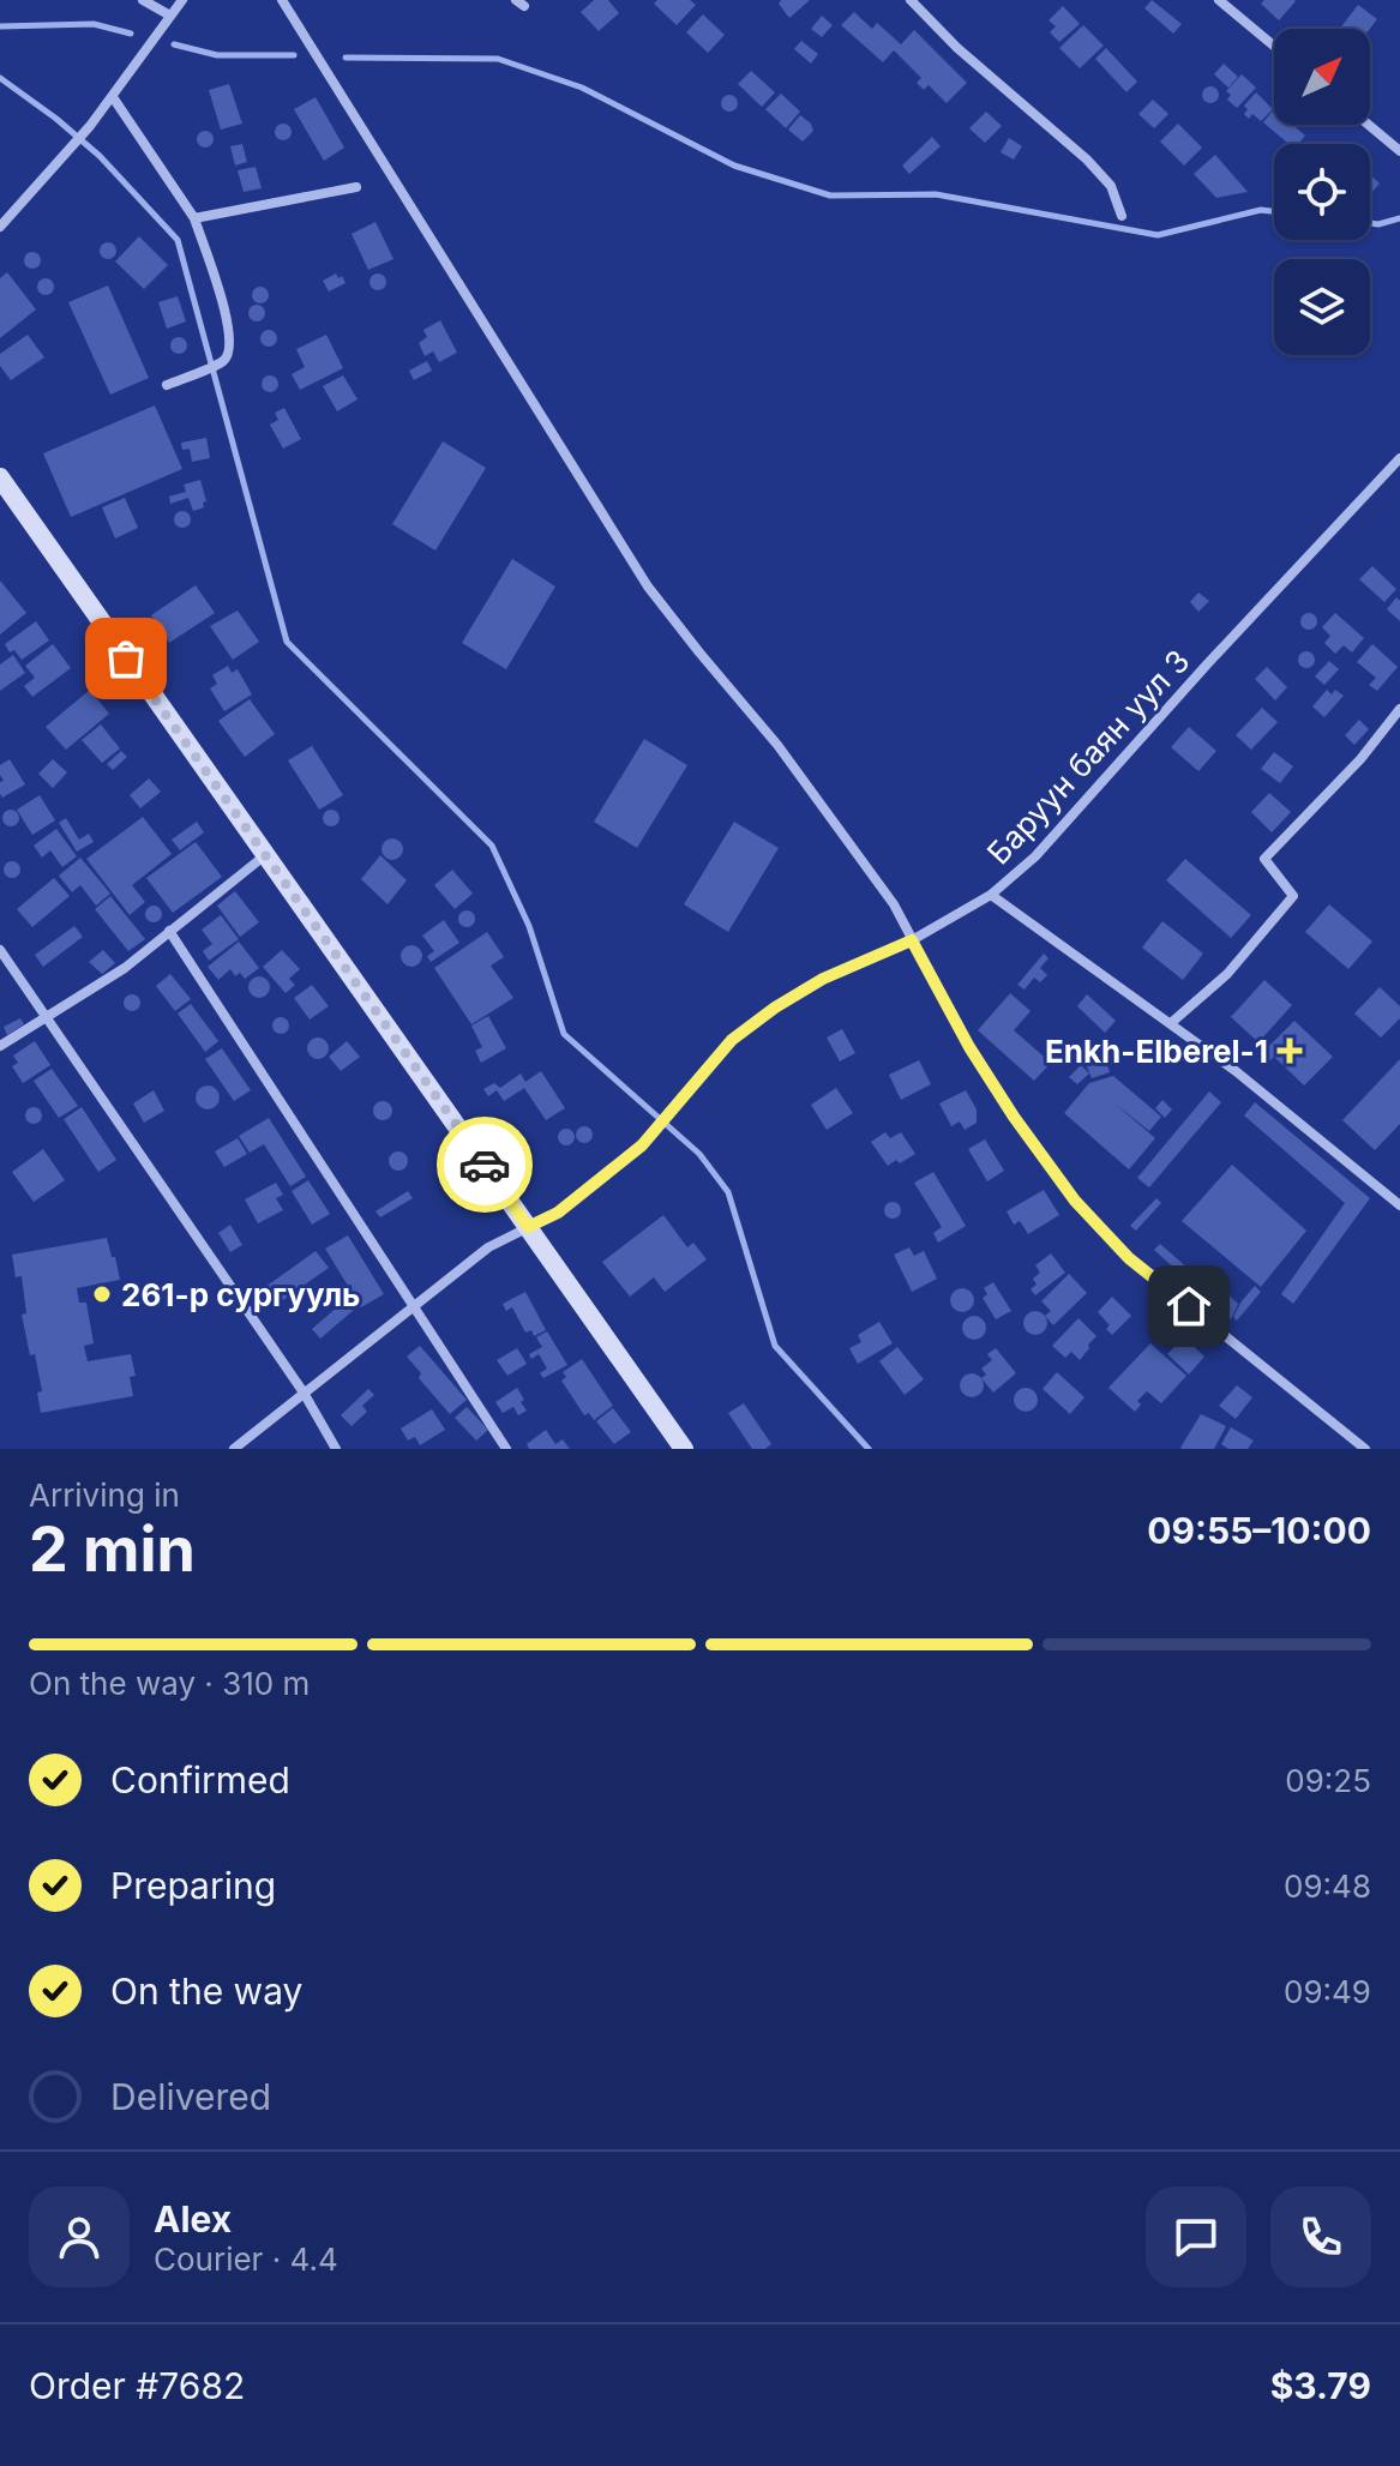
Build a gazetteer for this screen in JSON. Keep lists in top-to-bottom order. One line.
{"streets":{"street":["Баруун баян уул 3"]},"places":{"health":["Enkh-Elberel-1"],"other":["261-р сургууль"]},"north":"top right","page":{"heading":["2 min","Arriving in","09:55–10:00"],"panel":["Alex","Courier · 4.4","Order #7682","$3.79"],"bar":"On the way · 310 m","list":[["Confirmed","09:25"],["Preparing","09:48"],["On the way","09:49"],"Delivered"]}}
